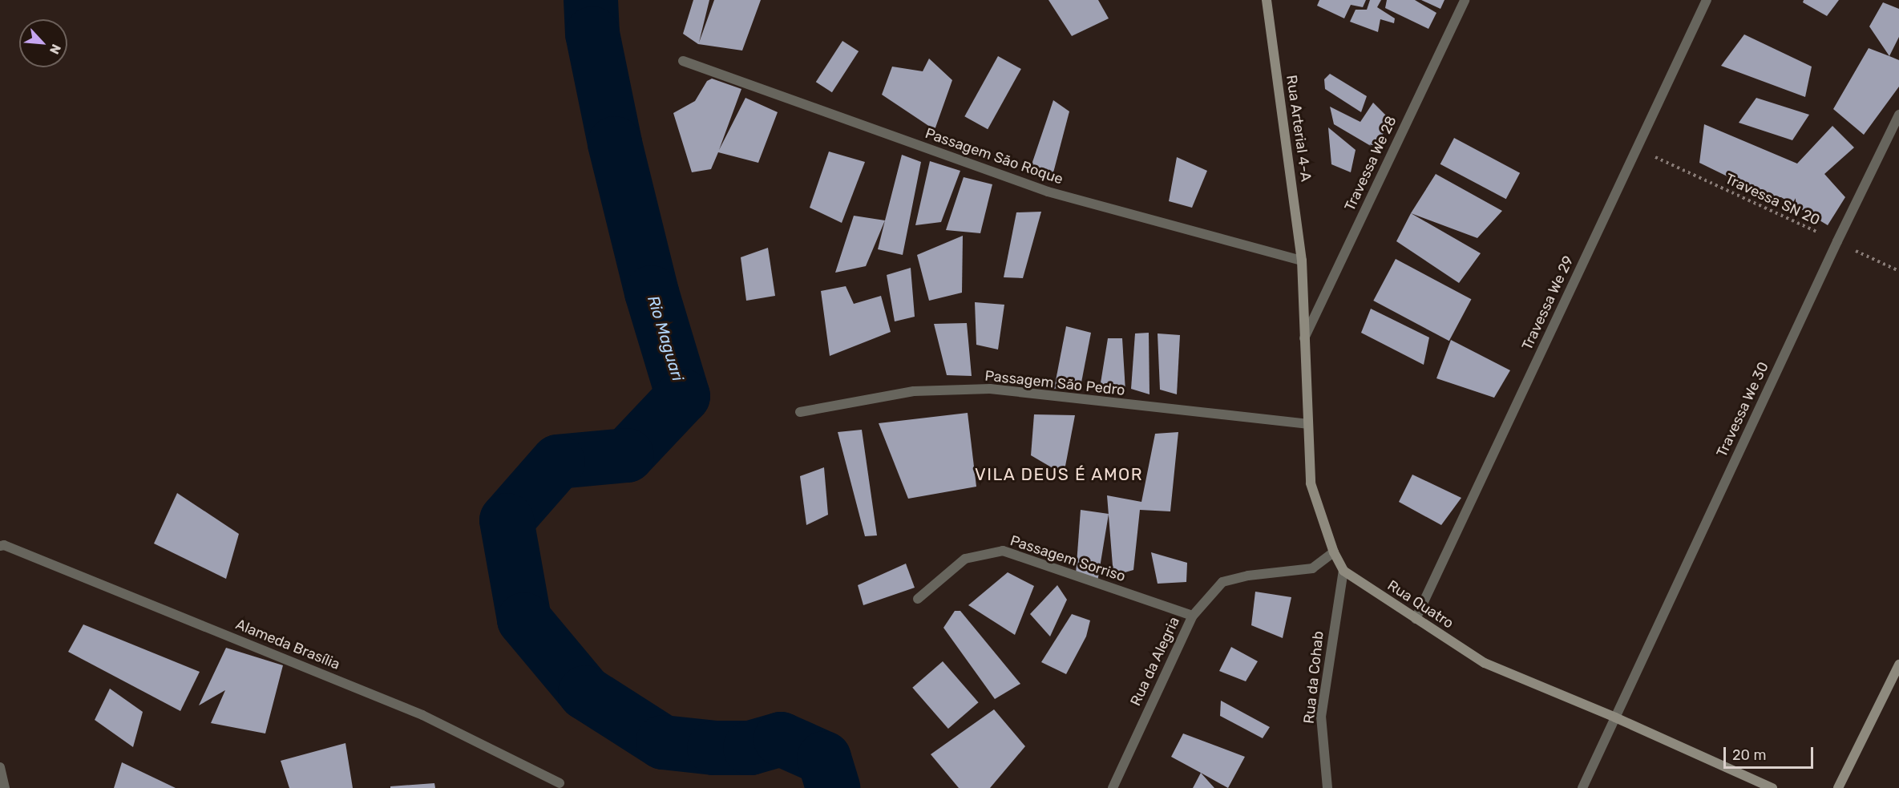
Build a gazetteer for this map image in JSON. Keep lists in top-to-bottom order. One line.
{"streets":{"main road":["Rua Arterial 4-A","Rua Quatro"],"street":["Passagem São Roque","Travessa We 28","Travessa We 29","Passagem São Pedro","Travessa We 30","Passagem Sorriso","Alameda Brasília","Rua da Alegria","Rua da Cohab"],"path":["Travessa SN 20"]},"crossings":[["Rua Arterial 4-A","Passagem São Roque"],["Rua Arterial 4-A","Rua Quatro"],["Passagem São Roque","Rua Quatro"],["Travessa We 28","Rua Quatro"],["Travessa SN 20","Travessa We 29"],["Travessa SN 20","Travessa We 30"],["Travessa We 29","Rua Quatro"],["Passagem São Pedro","Rua Quatro"],["Travessa We 30","Rua Quatro"],["Passagem Sorriso","Rua da Alegria"],["Rua Quatro","Rua da Alegria"],["Rua Quatro","Rua da Cohab"]],"districts":["VILA DEUS É AMOR"],"water":["Rio Maguari"],"scale_bar":"20 m","north":"bottom right"}
